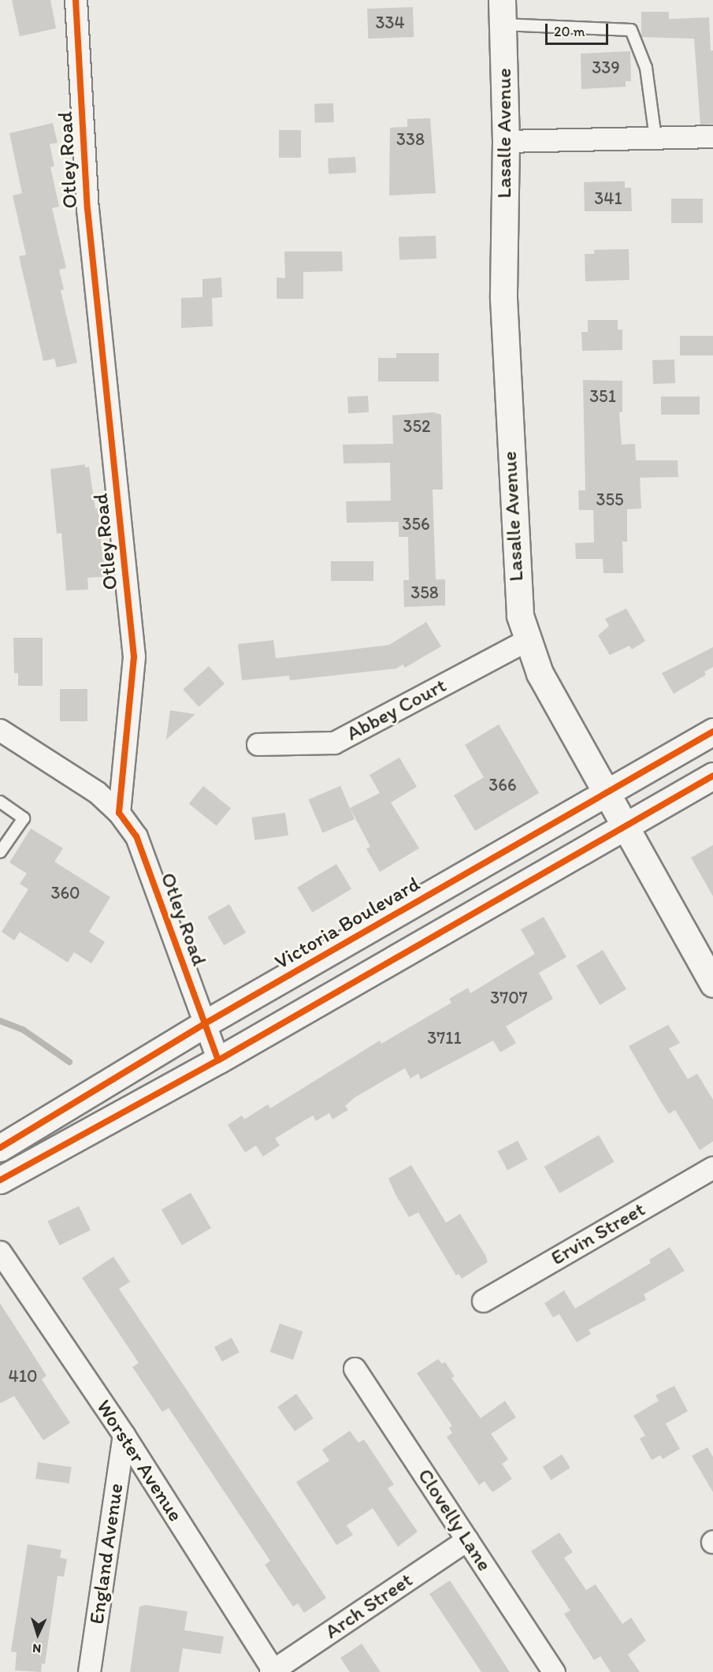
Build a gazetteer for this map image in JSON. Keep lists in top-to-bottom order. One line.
{"streets":{"main road":["Lasalle Avenue","Victoria Boulevard"],"street":["Otley Road","Abbey Court","Ervin Street","Worster Avenue","Clovelly Lane","England Avenue","Arch Street"]},"crossings":[["Lasalle Avenue","Abbey Court"],["Lasalle Avenue","Victoria Boulevard"],["Otley Road","Victoria Boulevard"],["Worster Avenue","England Avenue"],["Worster Avenue","Arch Street"],["Clovelly Lane","Arch Street"]],"house_numbers":["334","339","338","341","351","352","355","356","358","366","360","3707","3711","410"],"scale_bar":"20 m","north":"bottom"}
